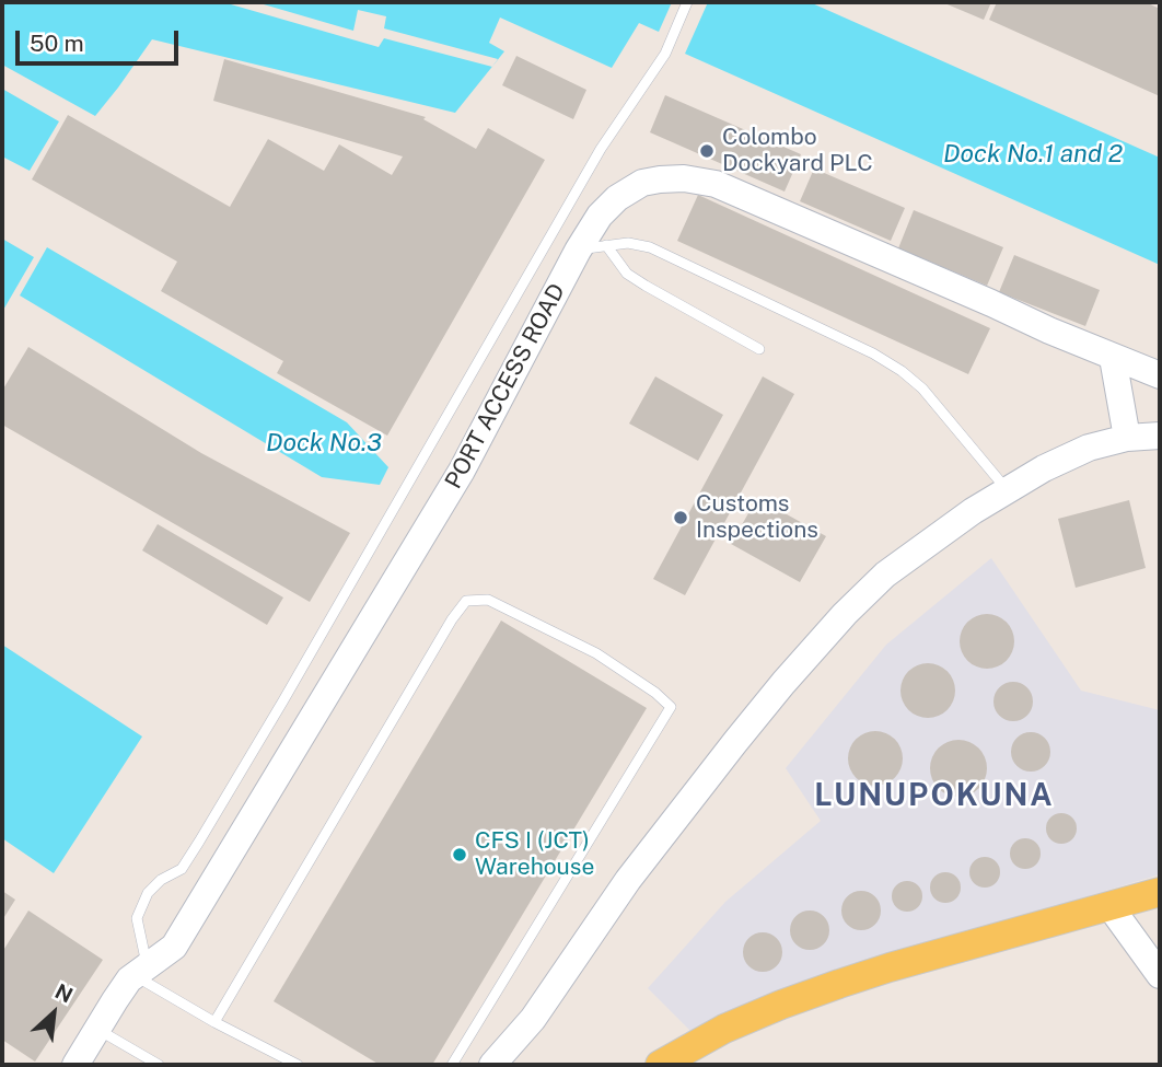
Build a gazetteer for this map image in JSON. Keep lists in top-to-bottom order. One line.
{"streets":{"main road":["PORT ACCESS ROAD"]},"districts":["LUNUPOKUNA"],"water":["Dock No.1 and 2","Dock No.3"],"places":["Colombo Dockyard PLC","Customs Inspections","CFS I (JCT) Warehouse"],"scale_bar":"50 m","north":"top right"}
